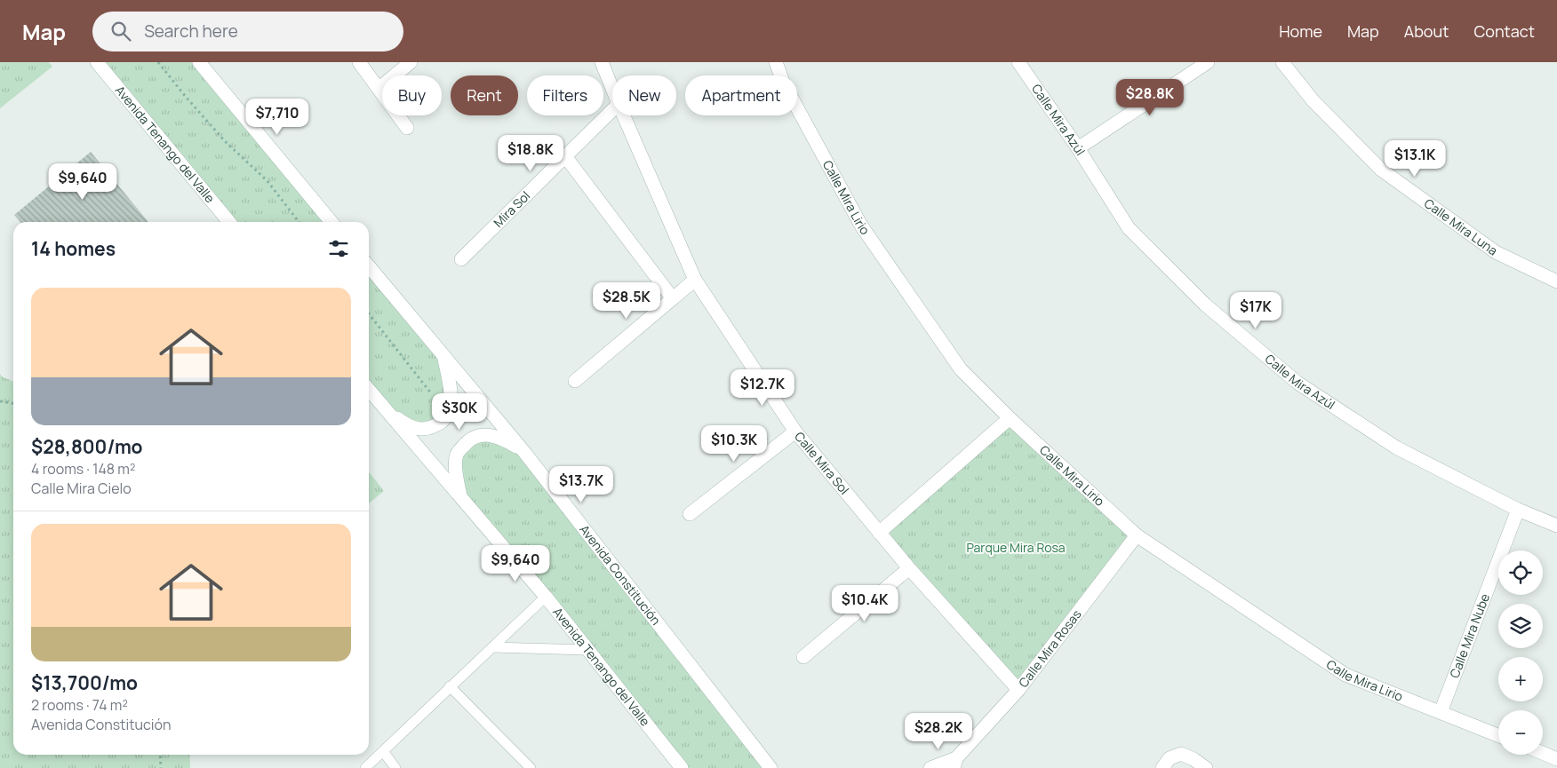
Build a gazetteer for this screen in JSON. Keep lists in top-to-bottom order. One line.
{"streets":{"street":["Calle Mira Azúl","Avenida Tenango del Valle","Calle Mira Lirio","Mira Sol","Calle Mira Luna","Calle Mira Sol","Avenida Constitución","Calle Mira Nube","Calle Mira Rosas"]},"crossings":[["Calle Mira Azúl","Calle Mira Nube"],["Calle Mira Lirio","Calle Mira Nube"],["Calle Mira Lirio","Calle Mira Rosas"],["Calle Mira Sol","Calle Mira Rosas"]],"parks":["Parque Mira Rosa"],"page":{"header":"Map","search":"Search here","nav":["Home","Map","About","Contact"],"chip":["Buy","Rent","Filters","New","Apartment"],"price":["$28.8K","$7,710","$18.8K","$13.1K","$9,640","$28.5K","$17K","$12.7K","$30K","$10.3K","$13.7K","$9,640","$10.4K","$28.2K"],"heading":"14 homes","list":[{"name":"$28,800/mo","note":"4 rooms · 148 m² · Calle Mira Cielo"},{"name":"$13,700/mo","note":"2 rooms · 74 m² · Avenida Constitución"}],"map_buttons":["+","−"]}}
